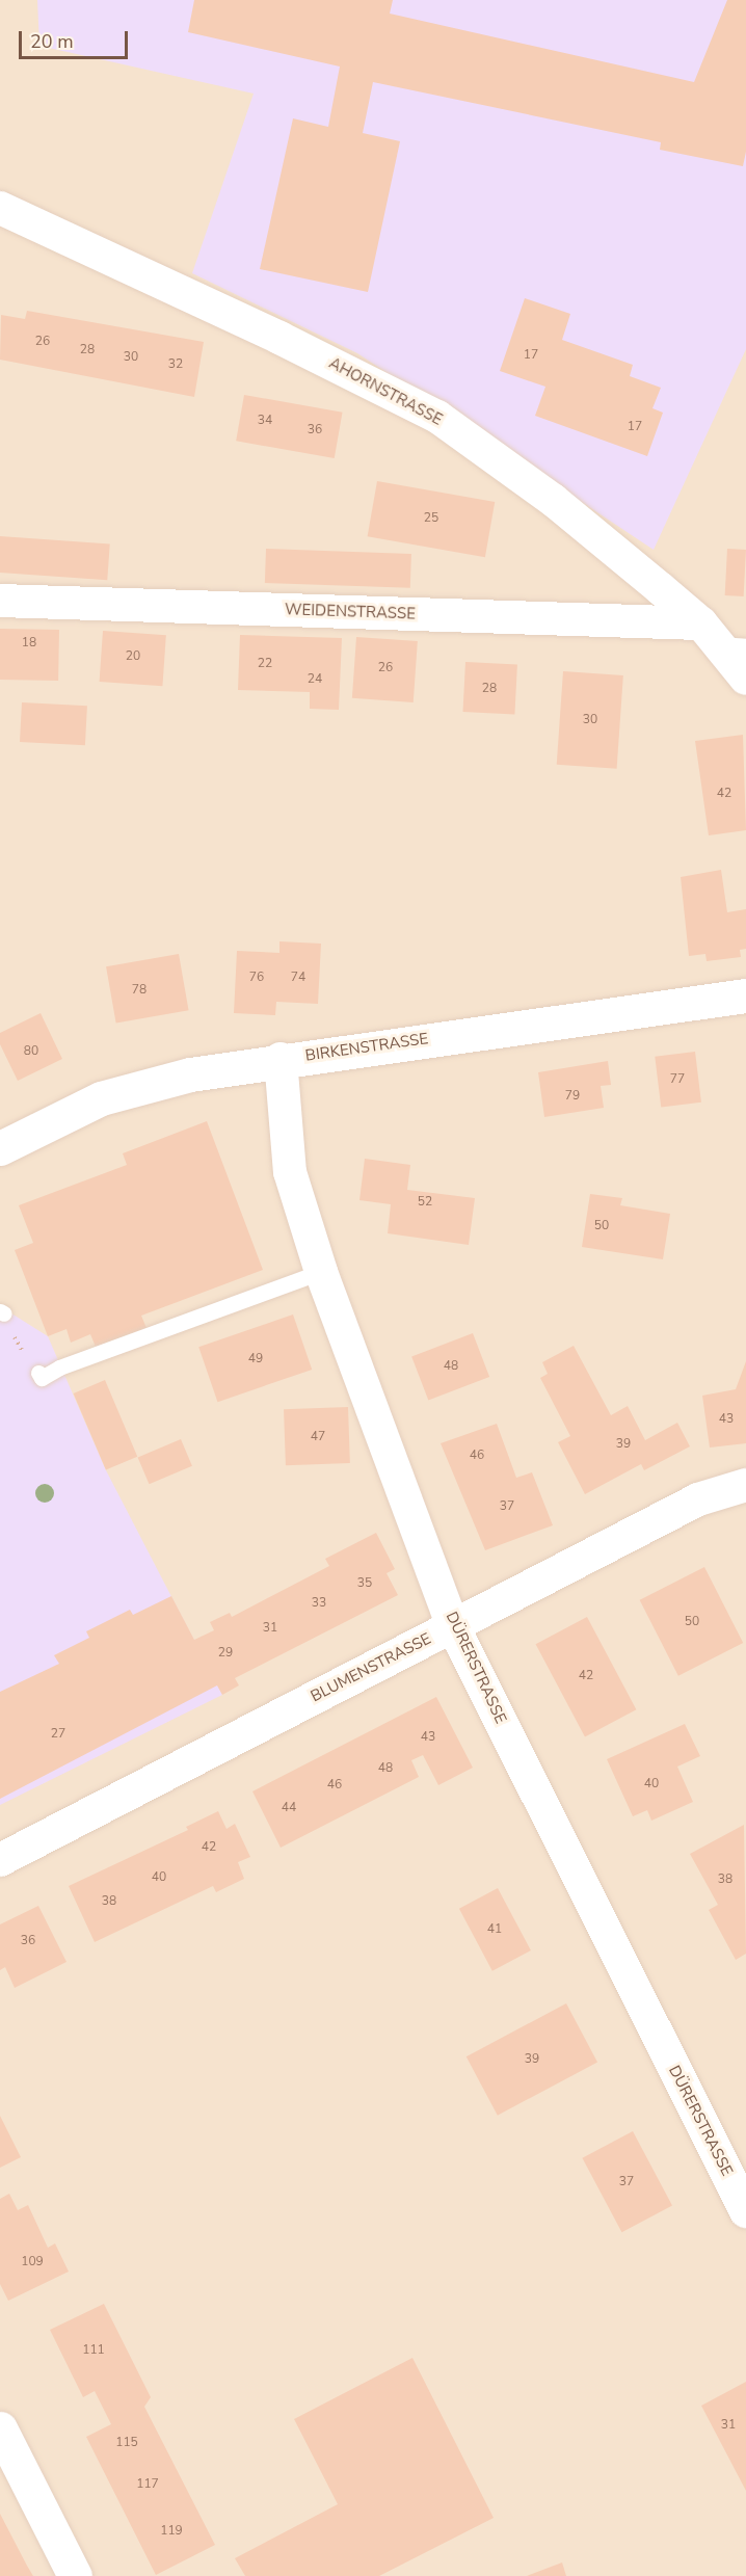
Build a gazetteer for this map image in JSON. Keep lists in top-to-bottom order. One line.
{"streets":{"street":["AHORNSTRASSE","WEIDENSTRASSE","BIRKENSTRASSE","BLUMENSTRASSE","DÜRERSTRASSE"]},"crossings":[["AHORNSTRASSE","WEIDENSTRASSE"],["BIRKENSTRASSE","DÜRERSTRASSE"],["BLUMENSTRASSE","DÜRERSTRASSE"]],"house_numbers":["26","28","17","30","32","34","17","36","25","18","20","22","26","24","28","30","42","76","74","78","80","77","79","52","50","49","48","43","47","39","46","37","35","33","50","31","29","42","27","43","48","40","46","44","42","40","38","38","41","36","39","37","109","111","31","115","117","119"],"scale_bar":"20 m"}
